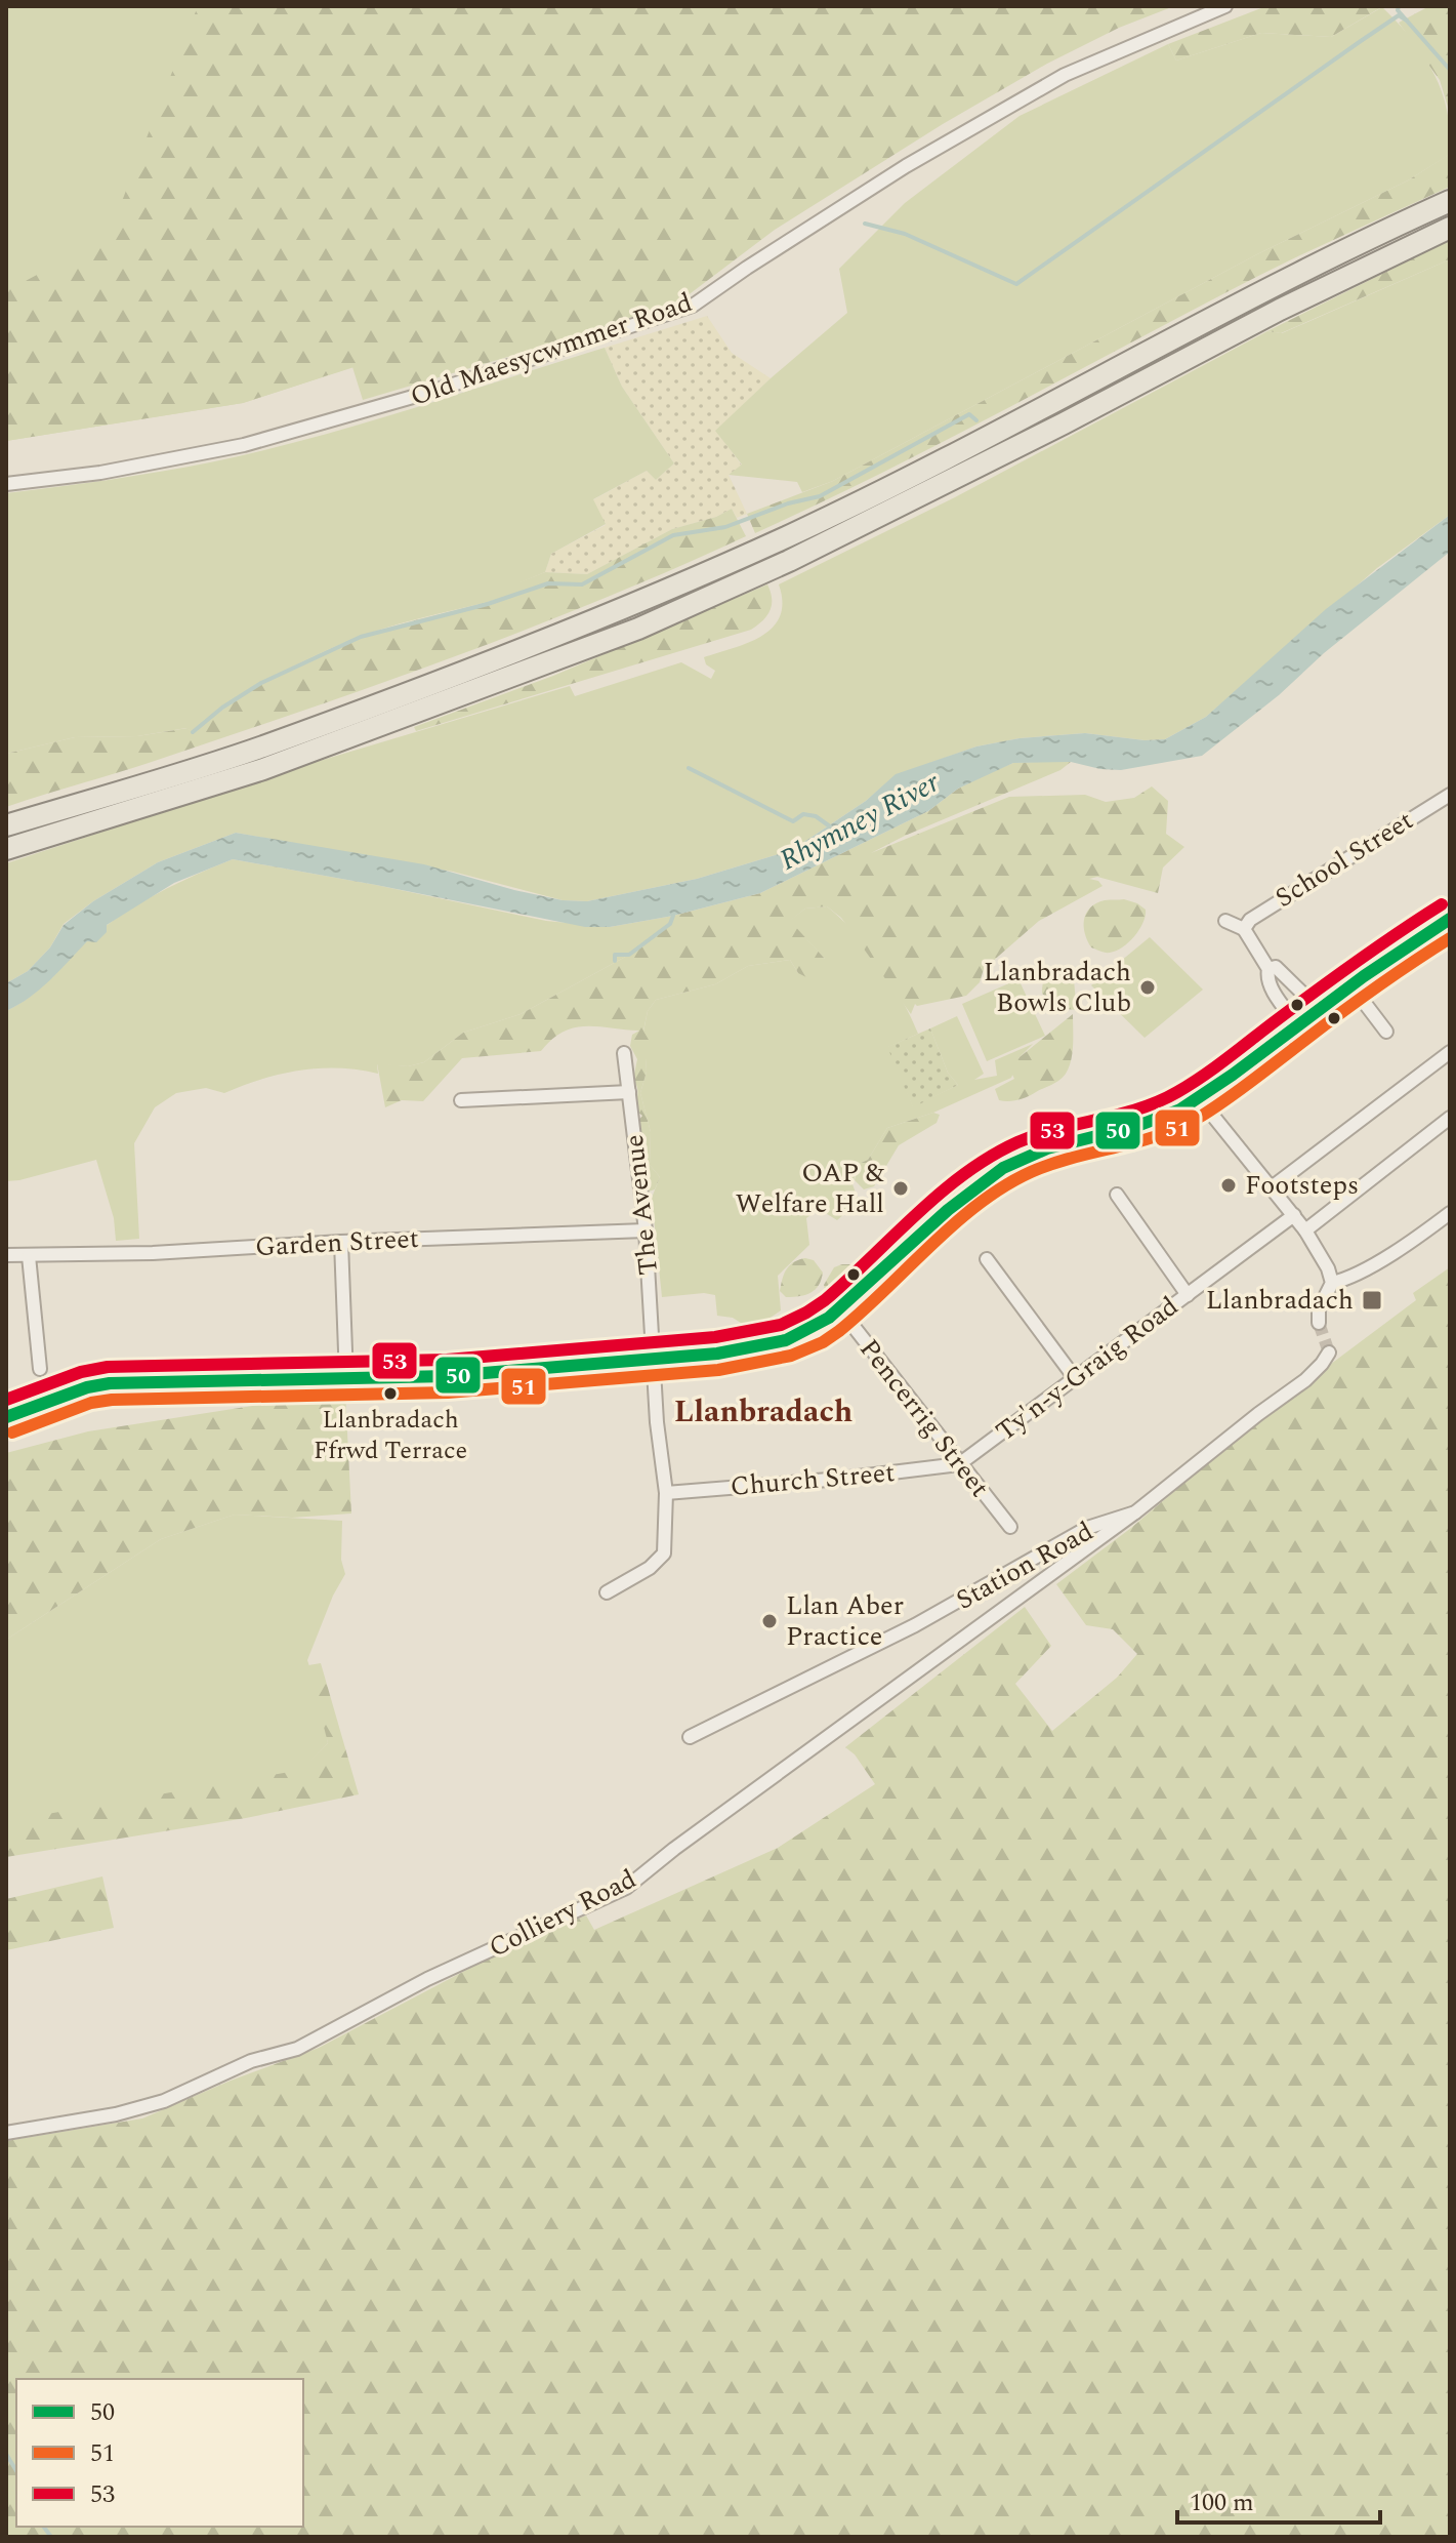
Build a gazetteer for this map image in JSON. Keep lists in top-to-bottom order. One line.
{"streets":{"street":["Old Maesycwmmer Road","School Street","The Avenue","Garden Street","Ty'n-y-Graig Road","Pencerrig Street","Church Street","Station Road","Colliery Road"]},"crossings":[["The Avenue","Garden Street"],["The Avenue","Church Street"],["Ty'n-y-Graig Road","Pencerrig Street"],["Ty'n-y-Graig Road","Church Street"],["Pencerrig Street","Church Street"],["Station Road","Colliery Road"]],"districts":["Llanbradach"],"water":["Rhymney River"],"places":{"other":["Llanbradach Bowls Club","Footsteps","OAP & Welfare Hall","Llanbradach Ffrwd Terrace","Llan Aber Practice"],"transit":["Llanbradach"]},"lines":["transit line 53","transit line 50","transit line 51"],"legend":["50","51","53"],"scale_bar":"100 m"}
